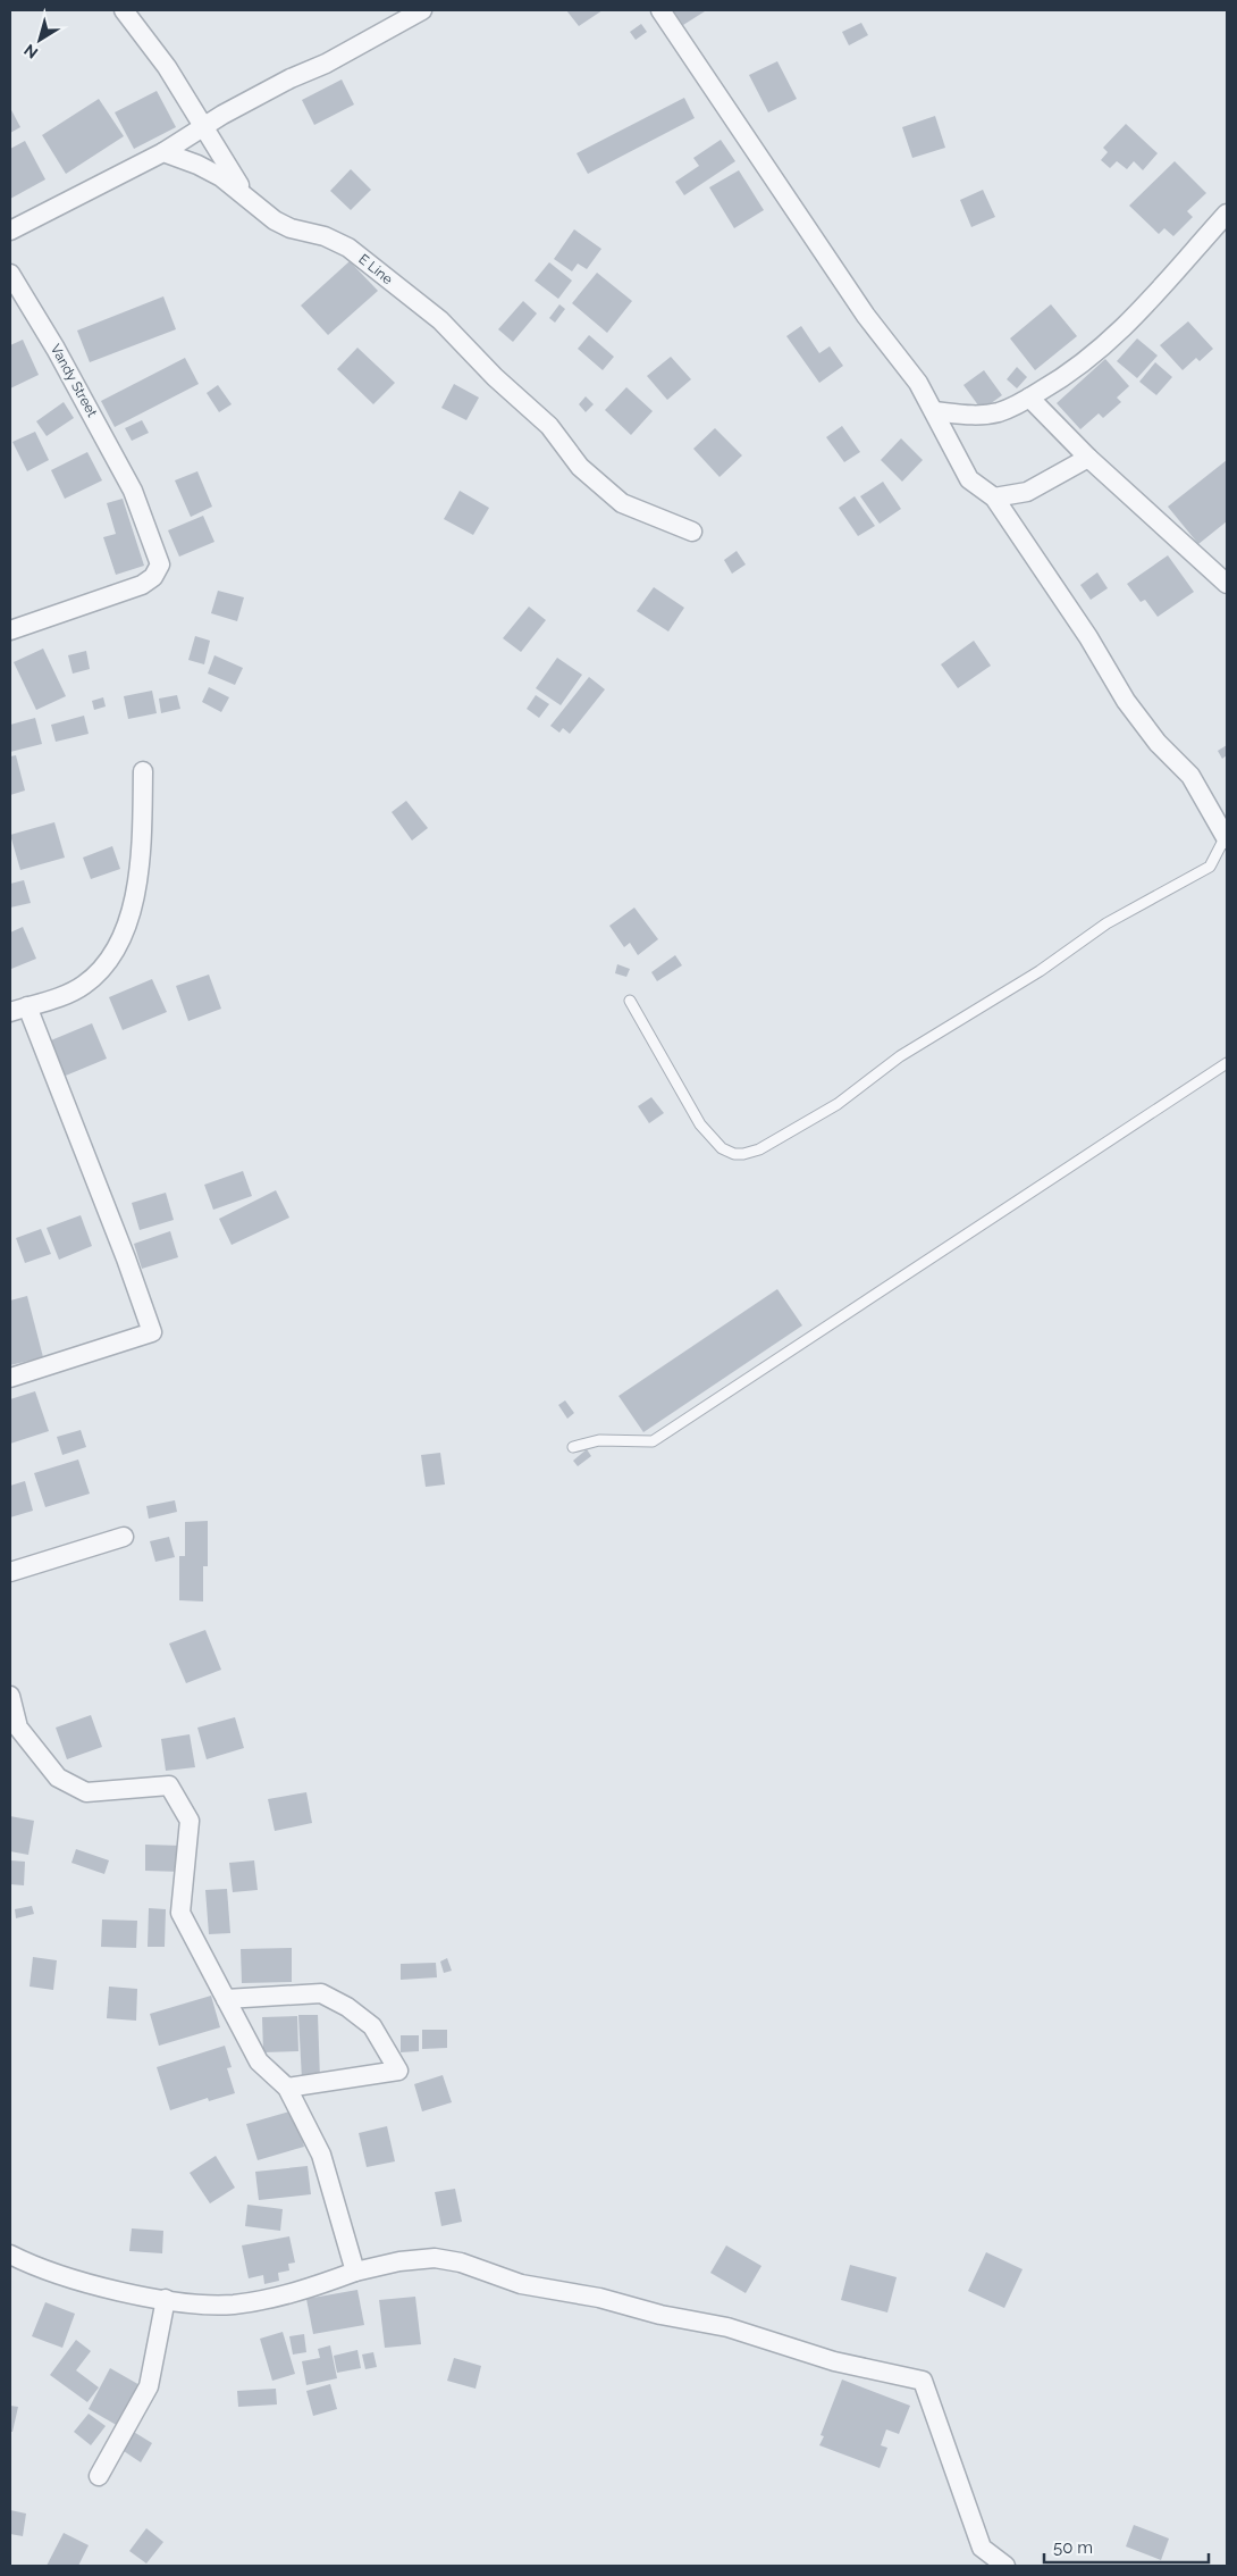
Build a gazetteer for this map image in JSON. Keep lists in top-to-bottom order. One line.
{"streets":{"street":["E Line","Vandy Street"]},"scale_bar":"50 m","north":"bottom left"}
